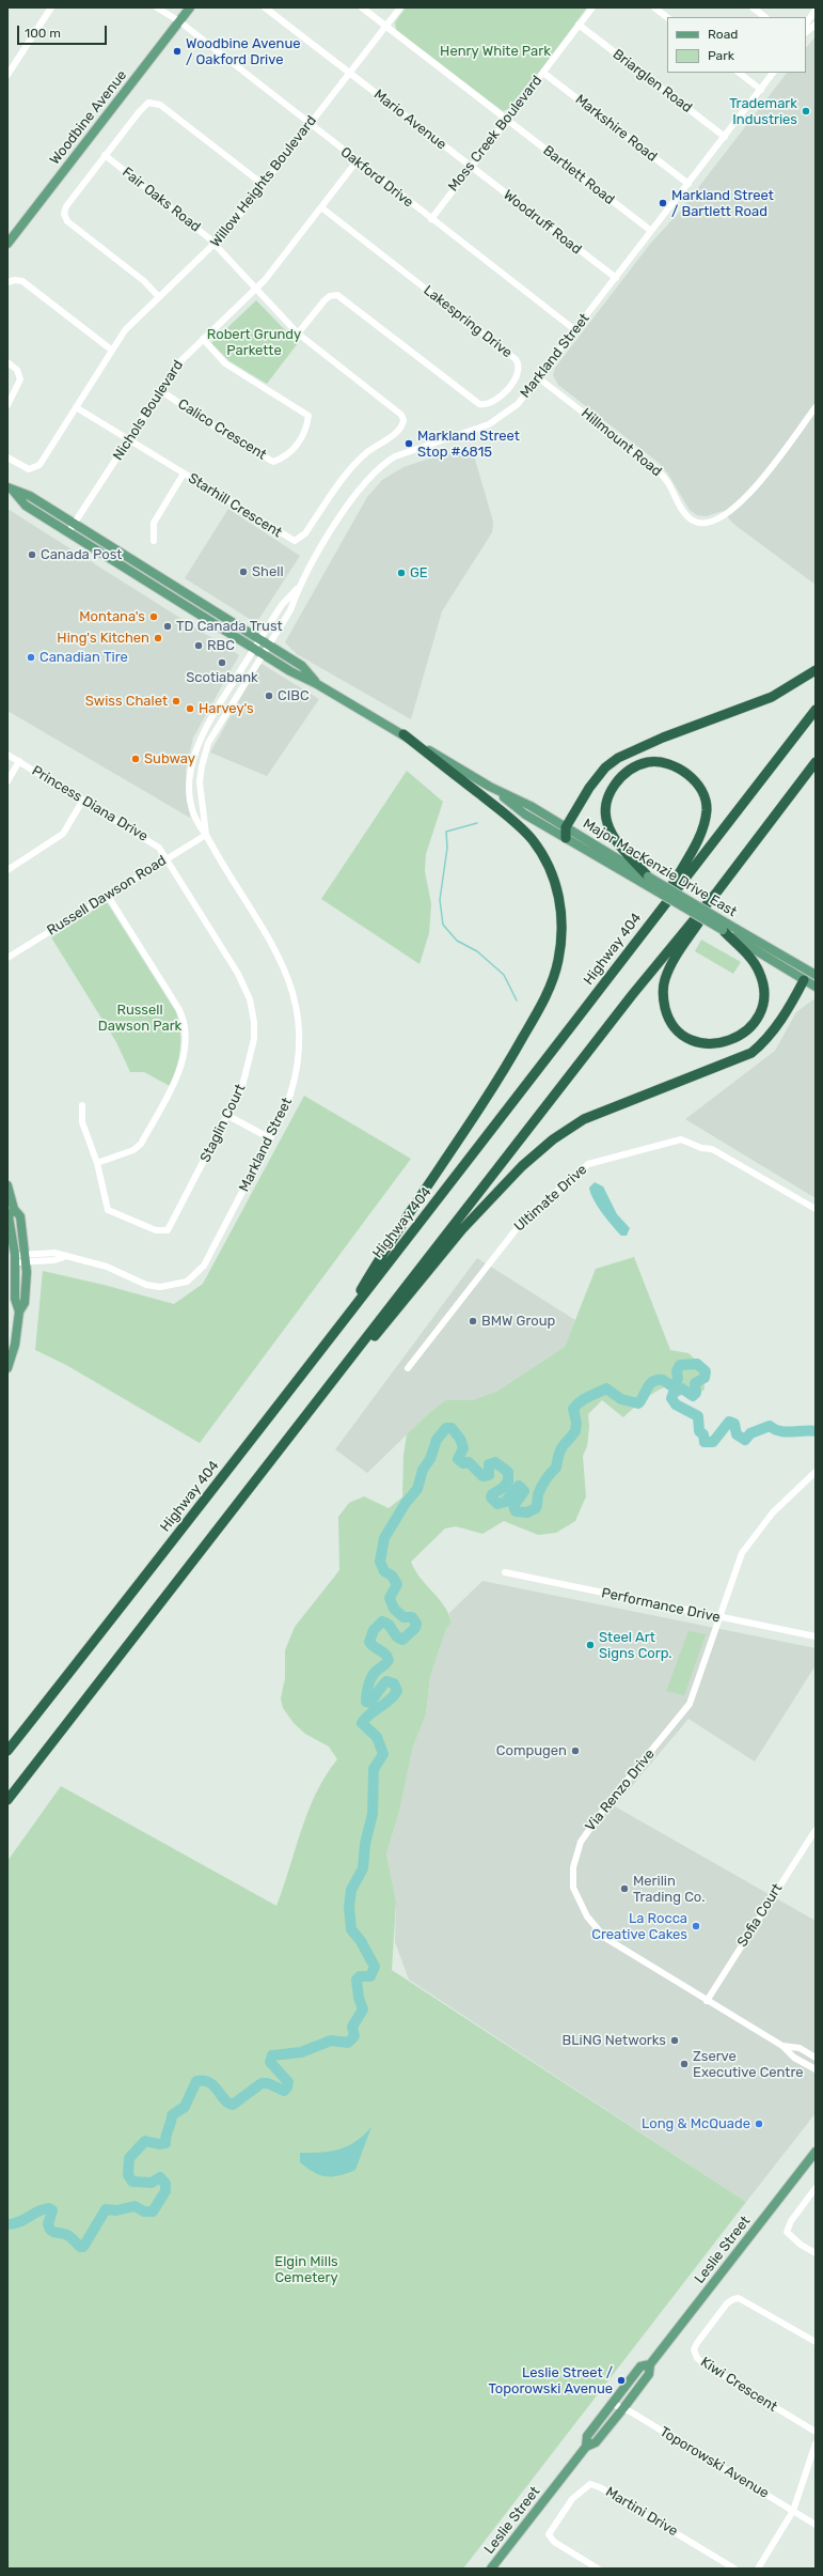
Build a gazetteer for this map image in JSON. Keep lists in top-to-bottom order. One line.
{"streets":{"highway":["Highway 404"],"main road":["Woodbine Avenue","Major MacKenzie Drive East","Leslie Street"],"street":["Briarglen Road","Mario Avenue","Markshire Road","Moss Creek Boulevard","Bartlett Road","Oakford Drive","Willow Heights Boulevard","Fair Oaks Road","Woodruff Road","Lakespring Drive","Markland Street","Nichols Boulevard","Calico Crescent","Hillmount Road","Starhill Crescent","Princess Diana Drive","Russell Dawson Road","Staglin Court","Ultimate Drive","Performance Drive","Via Renzo Drive","Sofia Court","Kiwi Crescent","Toporowski Avenue","Martini Drive"]},"crossings":[["Briarglen Road","Moss Creek Boulevard"],["Briarglen Road","Markland Street"],["Woodbine Avenue","Oakford Drive"],["Mario Avenue","Moss Creek Boulevard"],["Mario Avenue","Willow Heights Boulevard"],["Mario Avenue","Woodruff Road"],["Markshire Road","Moss Creek Boulevard"],["Markshire Road","Markland Street"],["Moss Creek Boulevard","Bartlett Road"],["Moss Creek Boulevard","Oakford Drive"],["Moss Creek Boulevard","Woodruff Road"],["Bartlett Road","Willow Heights Boulevard"],["Bartlett Road","Markland Street"],["Oakford Drive","Willow Heights Boulevard"],["Oakford Drive","Markland Street"],["Oakford Drive","Nichols Boulevard"],["Willow Heights Boulevard","Fair Oaks Road"],["Willow Heights Boulevard","Starhill Crescent"],["Fair Oaks Road","Starhill Crescent"],["Woodruff Road","Markland Street"],["Lakespring Drive","Nichols Boulevard"],["Lakespring Drive","Starhill Crescent"],["Markland Street","Hillmount Road"],["Markland Street","Major MacKenzie Drive East"],["Markland Street","Russell Dawson Road"],["Nichols Boulevard","Calico Crescent"],["Nichols Boulevard","Starhill Crescent"],["Nichols Boulevard","Major MacKenzie Drive East"],["Princess Diana Drive","Russell Dawson Road"],["Princess Diana Drive","Staglin Court"],["Russell Dawson Road","Staglin Court"],["Performance Drive","Via Renzo Drive"],["Via Renzo Drive","Sofia Court"],["Leslie Street","Toporowski Avenue"]],"parks":["Henry White Park","Robert Grundy Parkette","Russell Dawson Park","Elgin Mills Cemetery"],"places":["Woodbine Avenue / Oakford Drive","Trademark Industries","Markland Street / Bartlett Road","Markland Street Stop #6815","Canada Post","Shell","GE","Montana's","TD Canada Trust","Hing's Kitchen","RBC","Canadian Tire","Scotiabank","CIBC","Swiss Chalet","Harvey's","Subway","BMW Group","Steel Art Signs Corp.","Compugen","Merilin Trading Co.","La Rocca Creative Cakes","BLiNG Networks","Zserve Executive Centre","Long & McQuade","Leslie Street / Toporowski Avenue"],"legend":["Road","Park"],"scale_bar":"100 m"}
